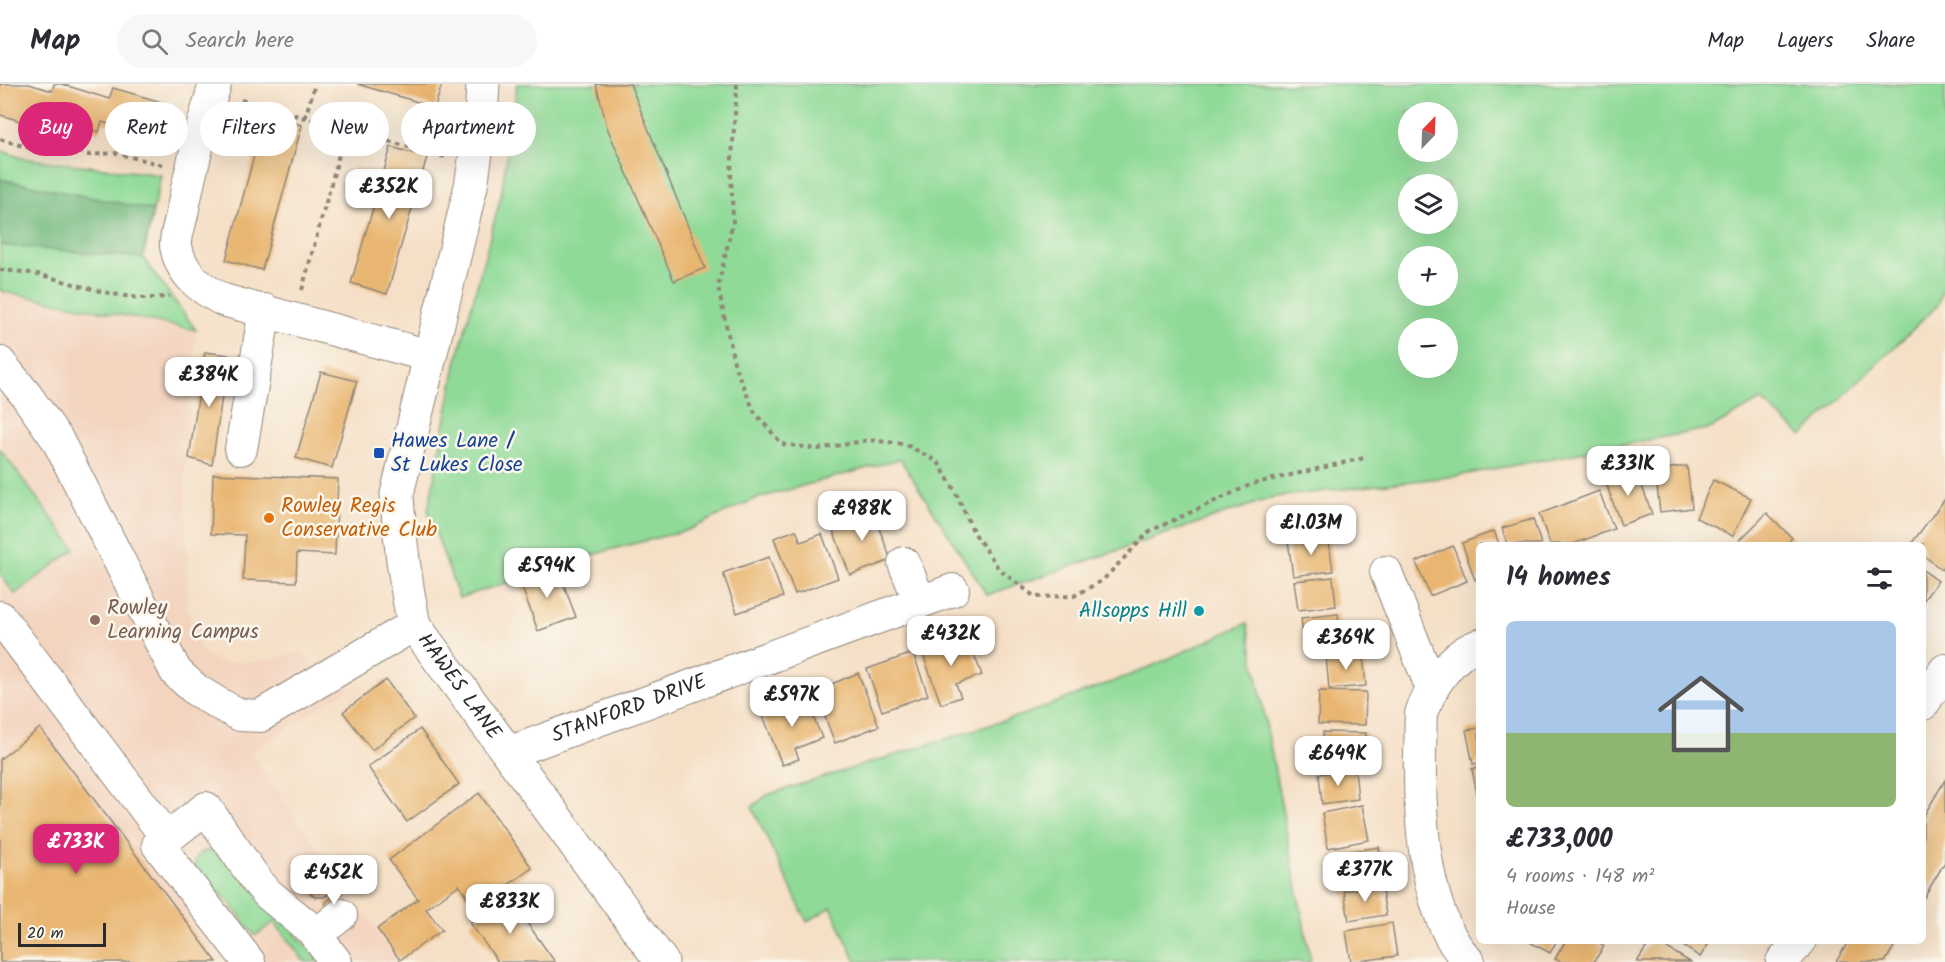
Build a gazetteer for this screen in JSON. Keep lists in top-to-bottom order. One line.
{"streets":{"main road":["HAWES LANE"],"street":["STANFORD DRIVE"]},"crossings":[["HAWES LANE","STANFORD DRIVE"]],"places":{"transit":["Hawes Lane / St Lukes Close"],"other":["Rowley Regis Conservative Club","Allsopps Hill","Rowley Learning Campus"]},"scale_bar":"20 m","north":"top right","page":{"header":"Map","search":"Search here","nav":["Map","Layers","Share"],"map_buttons":["+","−"],"chip":["Buy","Rent","Filters","New","Apartment"],"price":["£352K","£384K","£331K","£988K","£1.03M","£594K","£432K","£369K","£597K","£649K","£733K","£377K","£452K","£833K"],"heading":"14 homes","list":[{"name":"£733,000","note":"4 rooms · 148 m² · House"}],"scale":"20 m"}}
